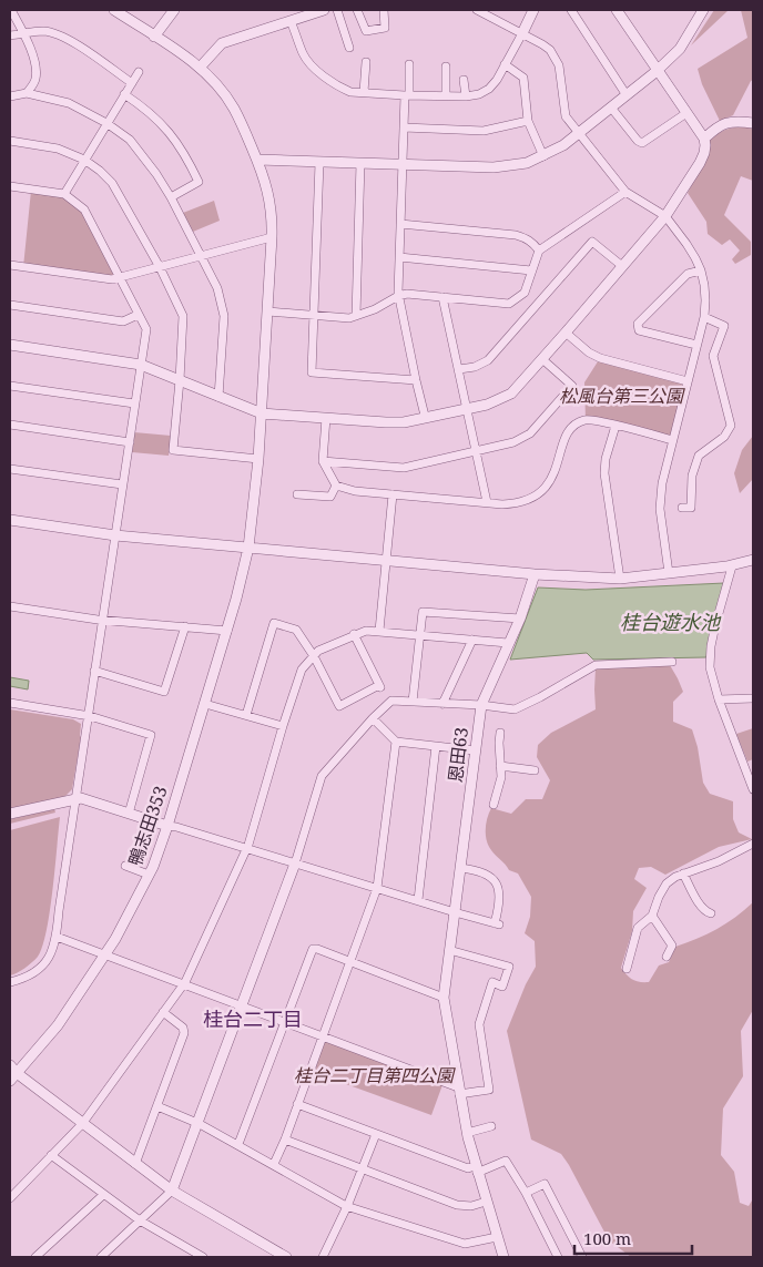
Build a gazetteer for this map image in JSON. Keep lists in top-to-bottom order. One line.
{"streets":{"street":["恩田63","鴨志田353"]},"districts":["桂台二丁目"],"water":["桂台遊水池"],"parks":["松風台第三公園","桂台二丁目第四公園"],"scale_bar":"100 m"}
